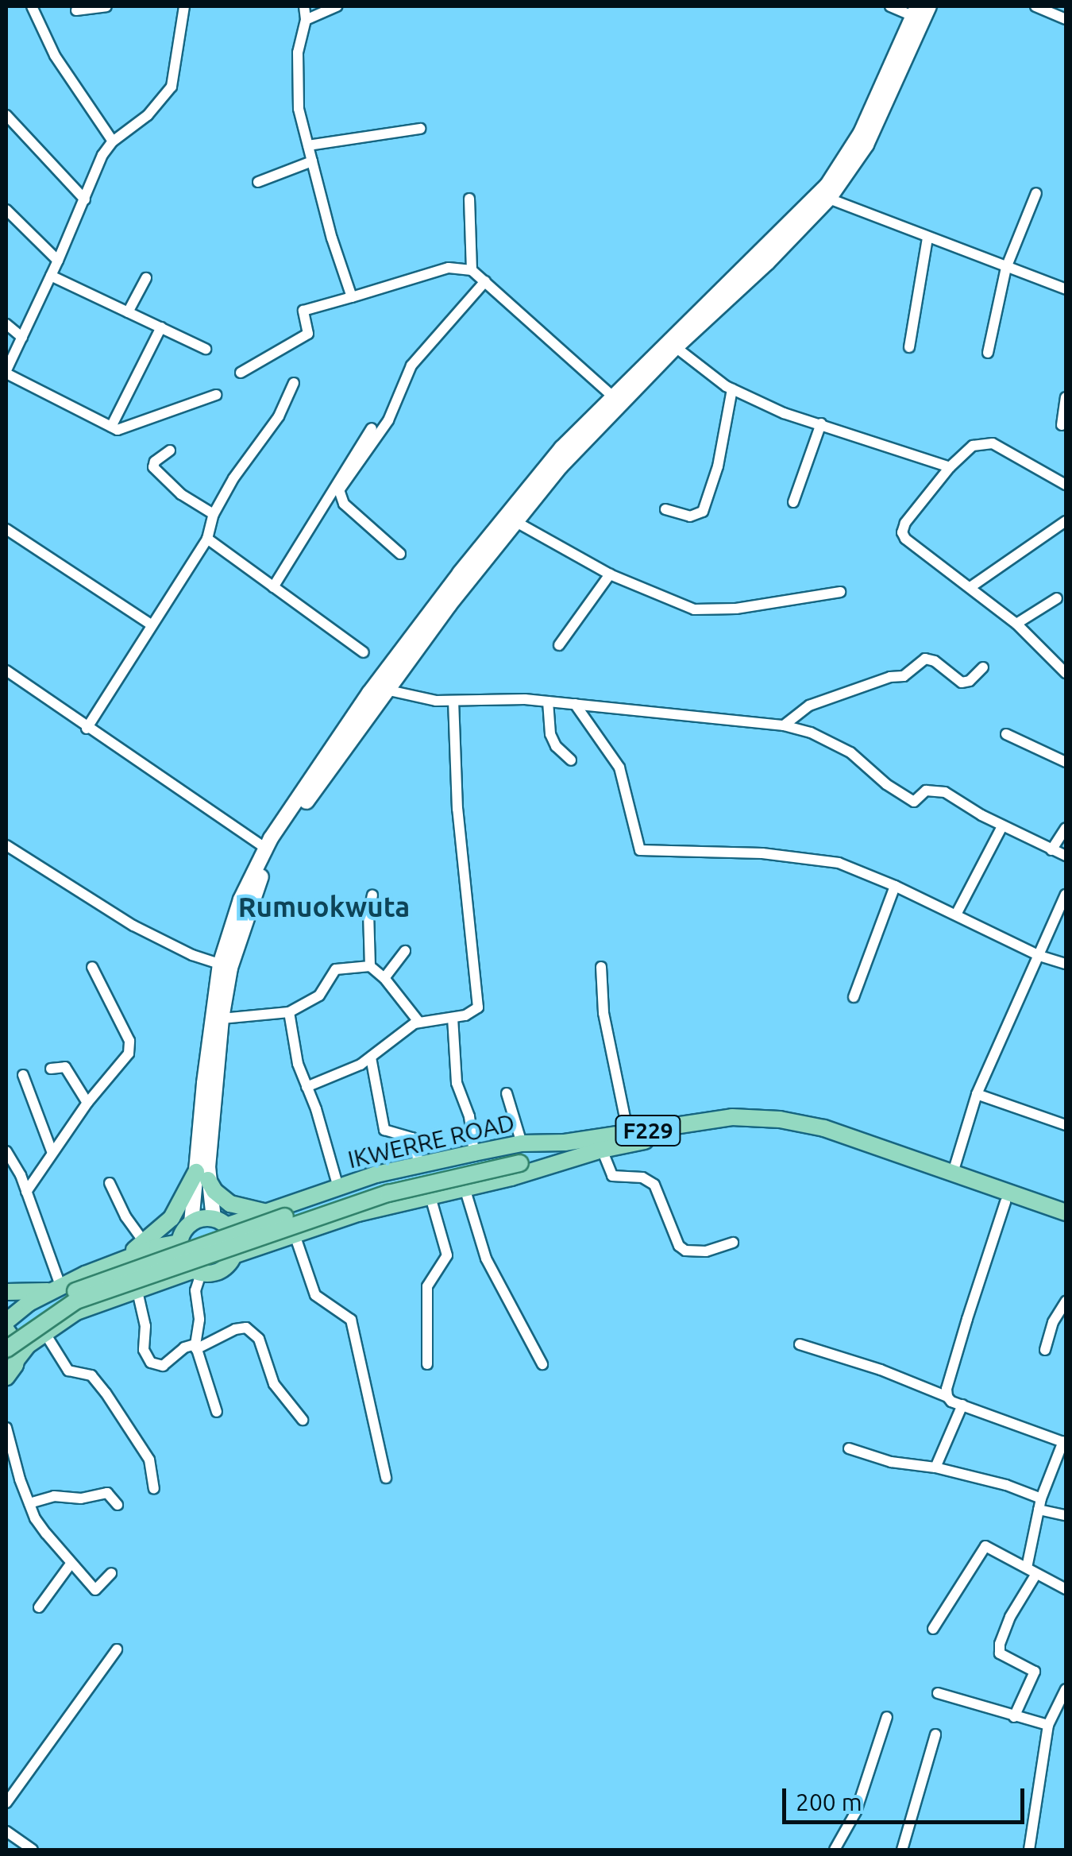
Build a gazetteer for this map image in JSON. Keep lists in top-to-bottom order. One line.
{"streets":{"main road":["F229","IKWERRE ROAD"]},"crossings":[["F229","IKWERRE ROAD"]],"districts":["Rumuokwuta"],"scale_bar":"200 m"}
